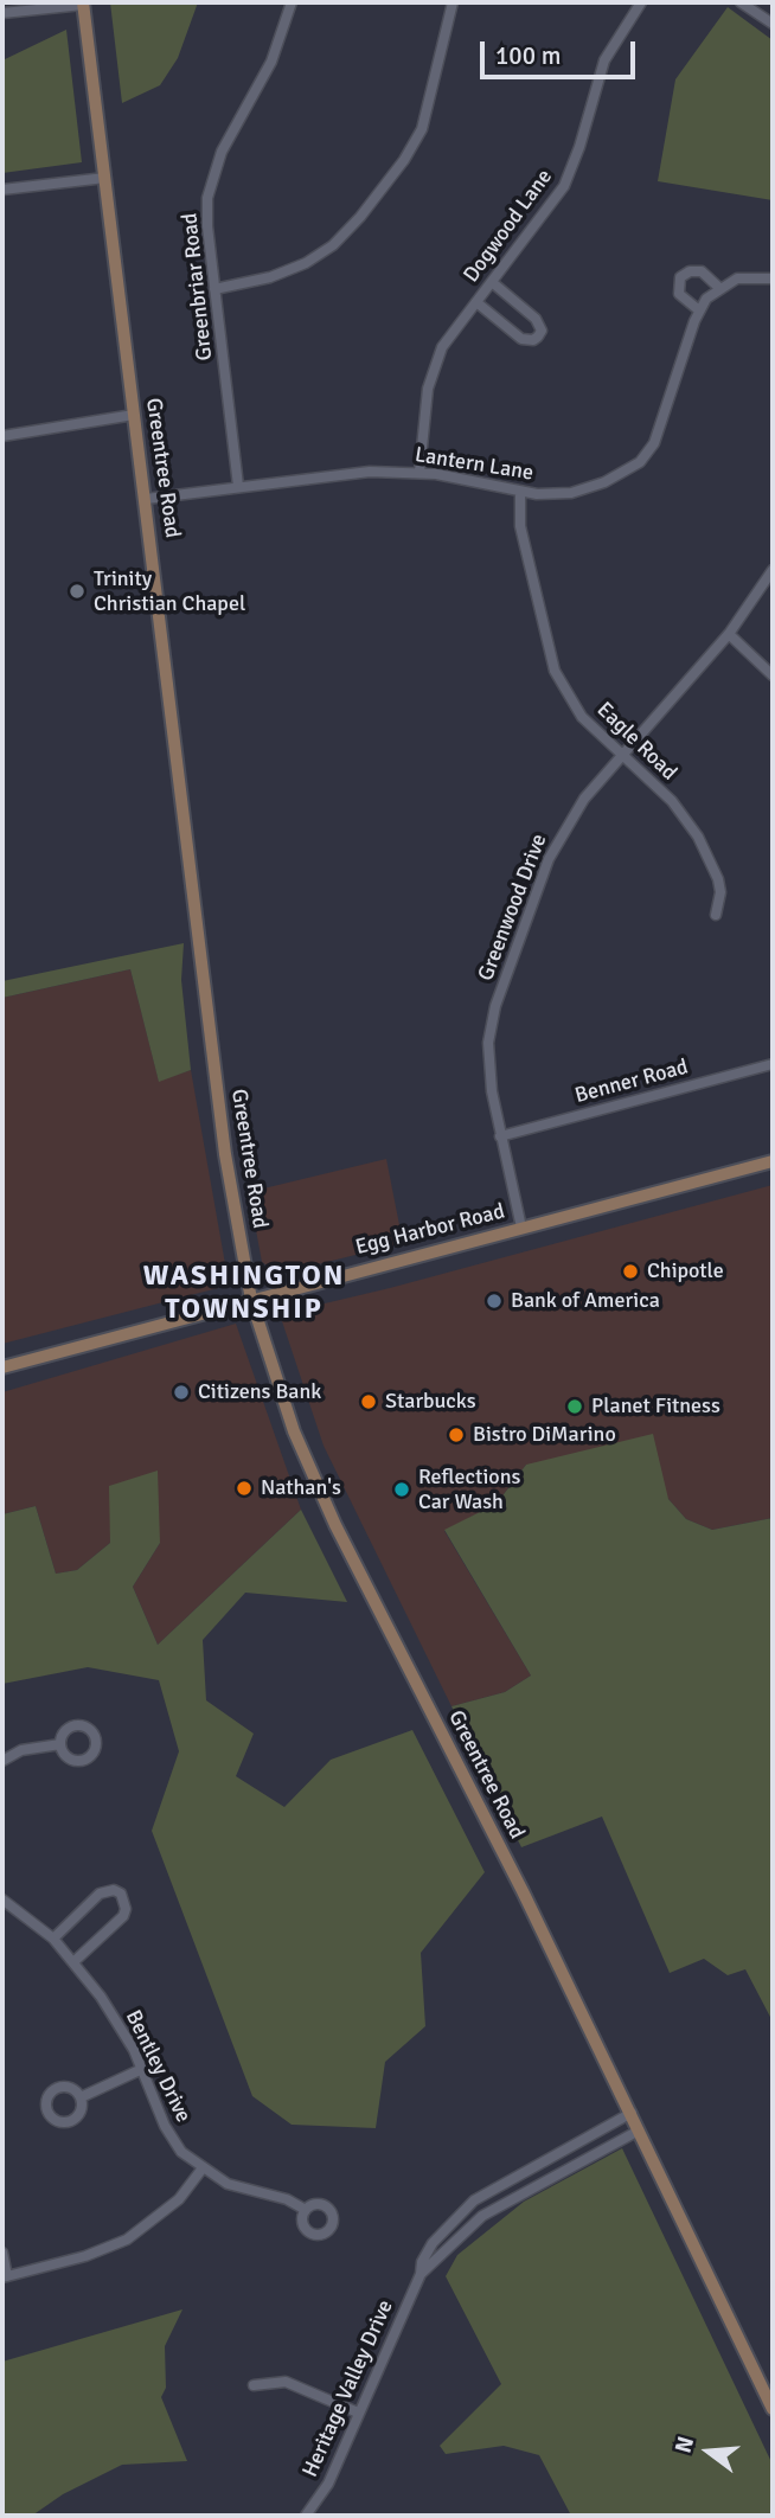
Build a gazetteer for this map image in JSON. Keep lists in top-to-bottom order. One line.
{"streets":{"street":["Dogwood Lane","Greenbriar Road","Lantern Lane","Greentree Road","Eagle Road","Greenwood Drive","Benner Road","Egg Harbor Road","Bentley Drive","Heritage Valley Drive"]},"crossings":[["Dogwood Lane","Lantern Lane"],["Greenbriar Road","Lantern Lane"],["Lantern Lane","Greentree Road"],["Lantern Lane","Eagle Road"],["Greentree Road","Egg Harbor Road"],["Greentree Road","Heritage Valley Drive"],["Eagle Road","Greenwood Drive"],["Greenwood Drive","Benner Road"],["Greenwood Drive","Egg Harbor Road"]],"districts":["WASHINGTON TOWNSHIP"],"places":["Trinity Christian Chapel","Chipotle","Bank of America","Citizens Bank","Starbucks","Planet Fitness","Bistro DiMarino","Nathan's","Reflections Car Wash"],"scale_bar":"100 m","north":"left"}
